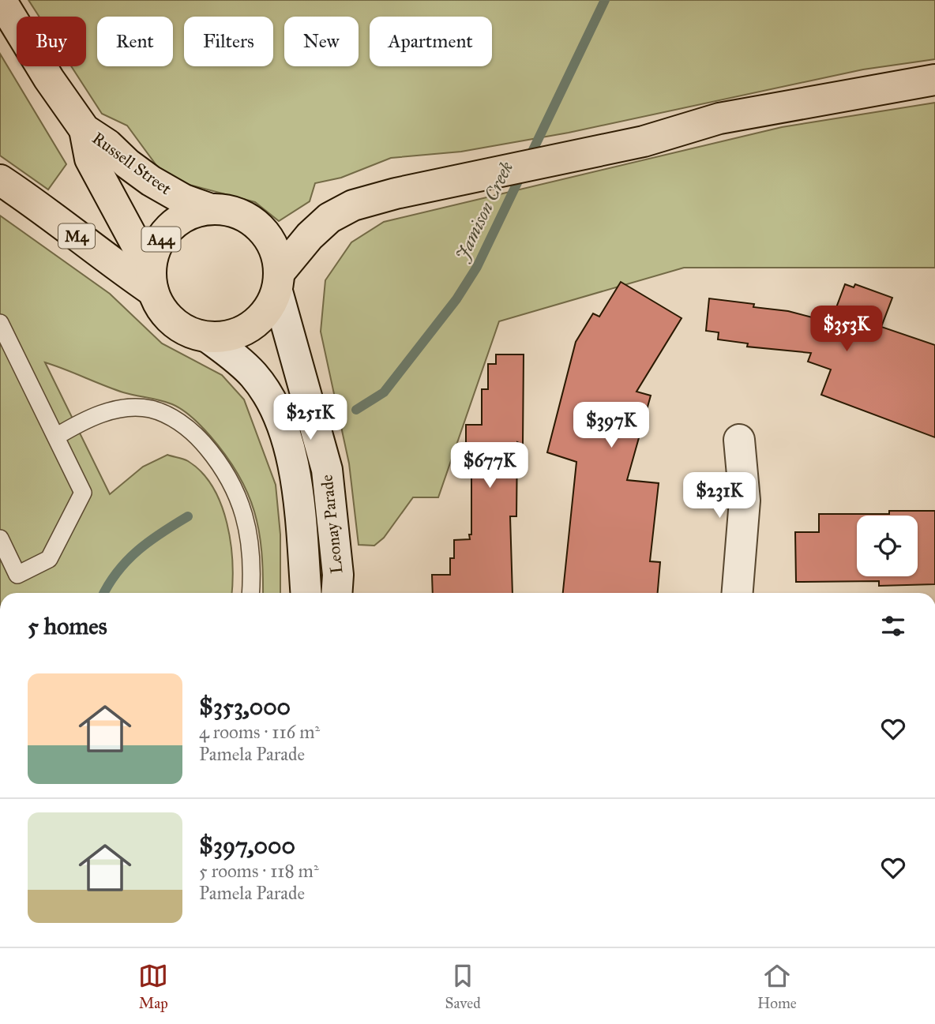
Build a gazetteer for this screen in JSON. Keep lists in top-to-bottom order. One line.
{"streets":{"highway":["Russell Street","M4","A44"],"street":["Leonay Parade"]},"crossings":[["Russell Street","M4"],["Russell Street","A44"],["Russell Street","Leonay Parade"],["M4","A44"],["M4","Leonay Parade"],["A44","Leonay Parade"]],"water":["Jamison Creek"],"page":{"chip":["Buy","Rent","Filters","New","Apartment"],"price":["$353K","$251K","$397K","$677K","$231K"],"heading":"5 homes","list":[{"name":"$353,000","note":"4 rooms · 116 m² · Pamela Parade"},{"name":"$397,000","note":"5 rooms · 118 m² · Pamela Parade"}],"tabs":["Map","Saved","Home"]}}
